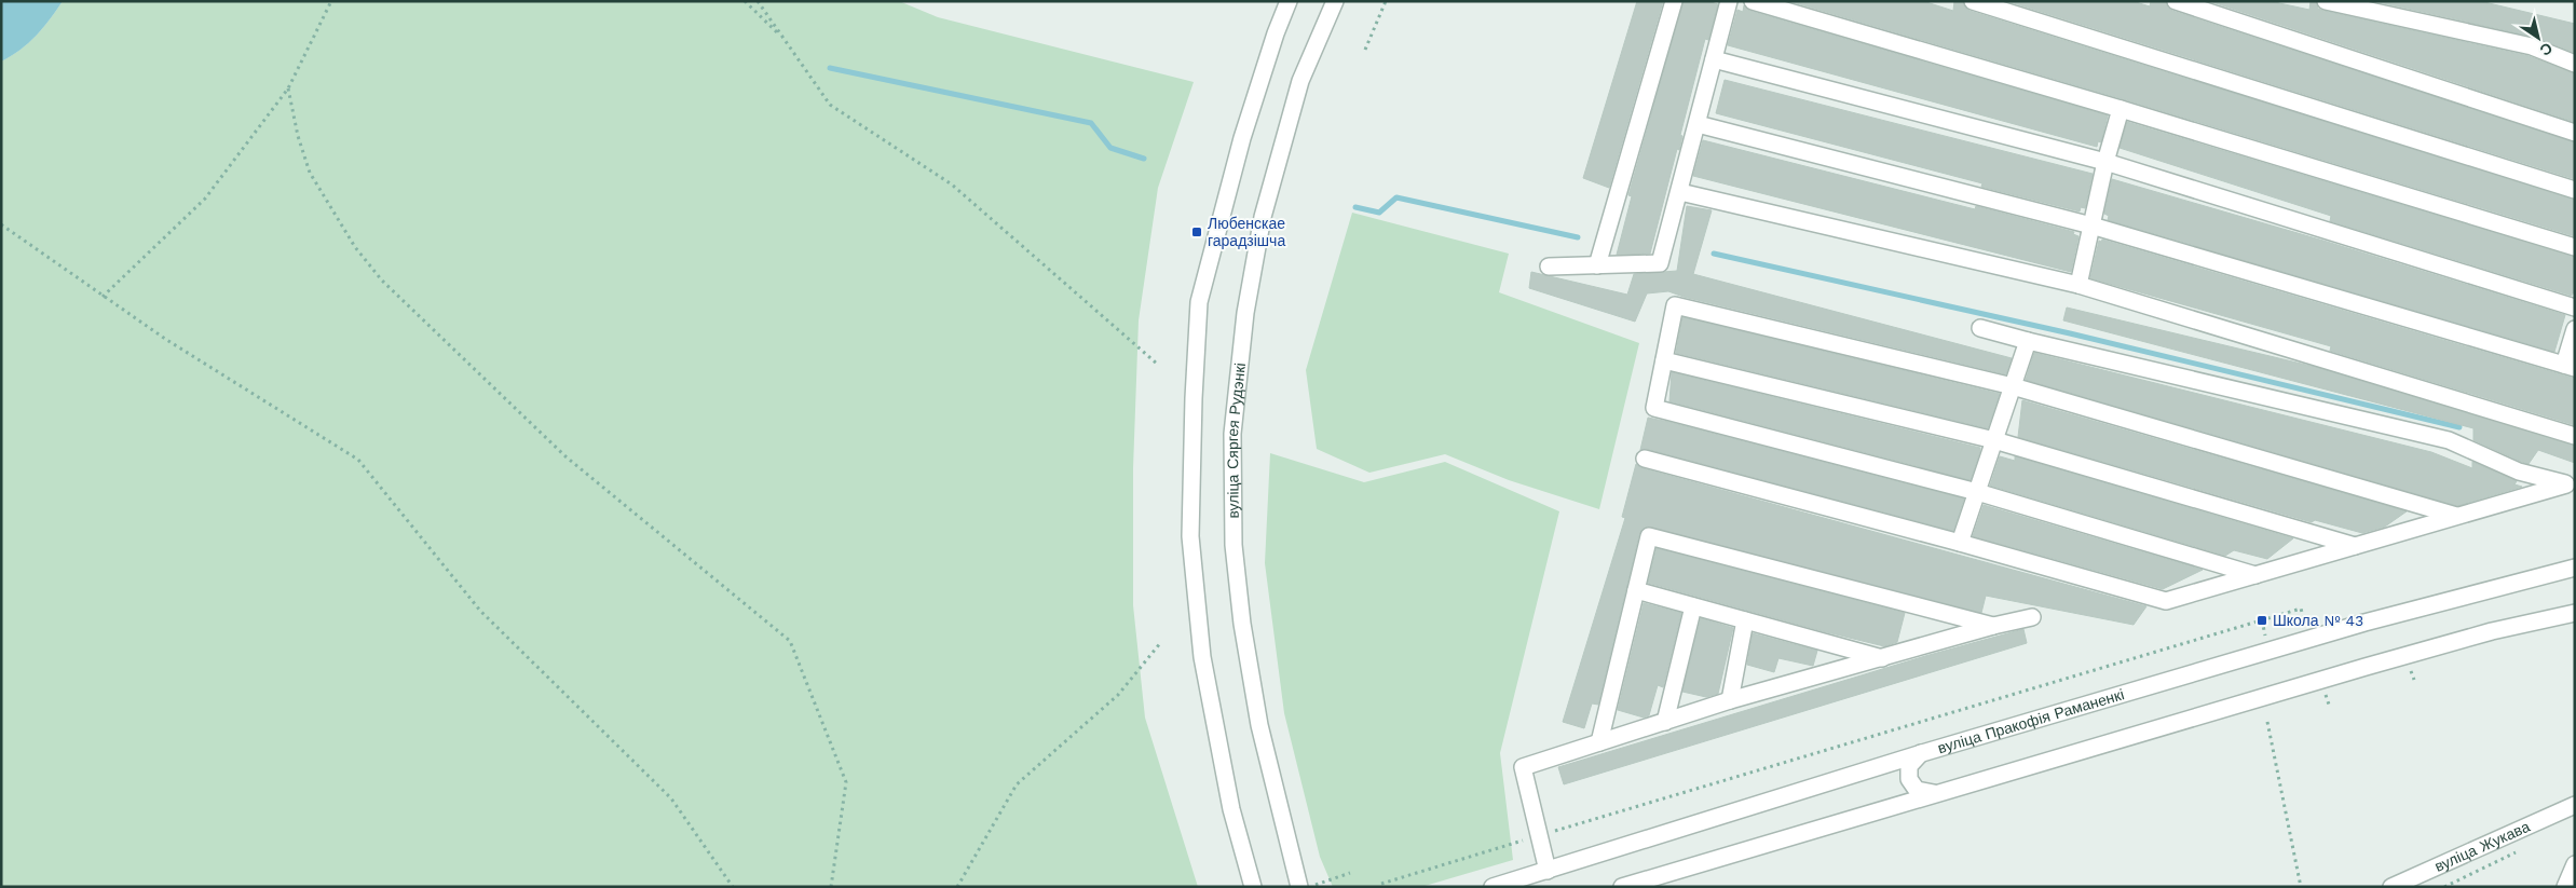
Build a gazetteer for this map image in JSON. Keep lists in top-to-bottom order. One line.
{"streets":{"street":["вуліца Сяргея Рудэнкі","вуліца Пракофія Раманенкі","вуліца Жукава"]},"places":{"transit":["Любенскае гарадзішча","Школа № 43"]},"north":"bottom right"}
